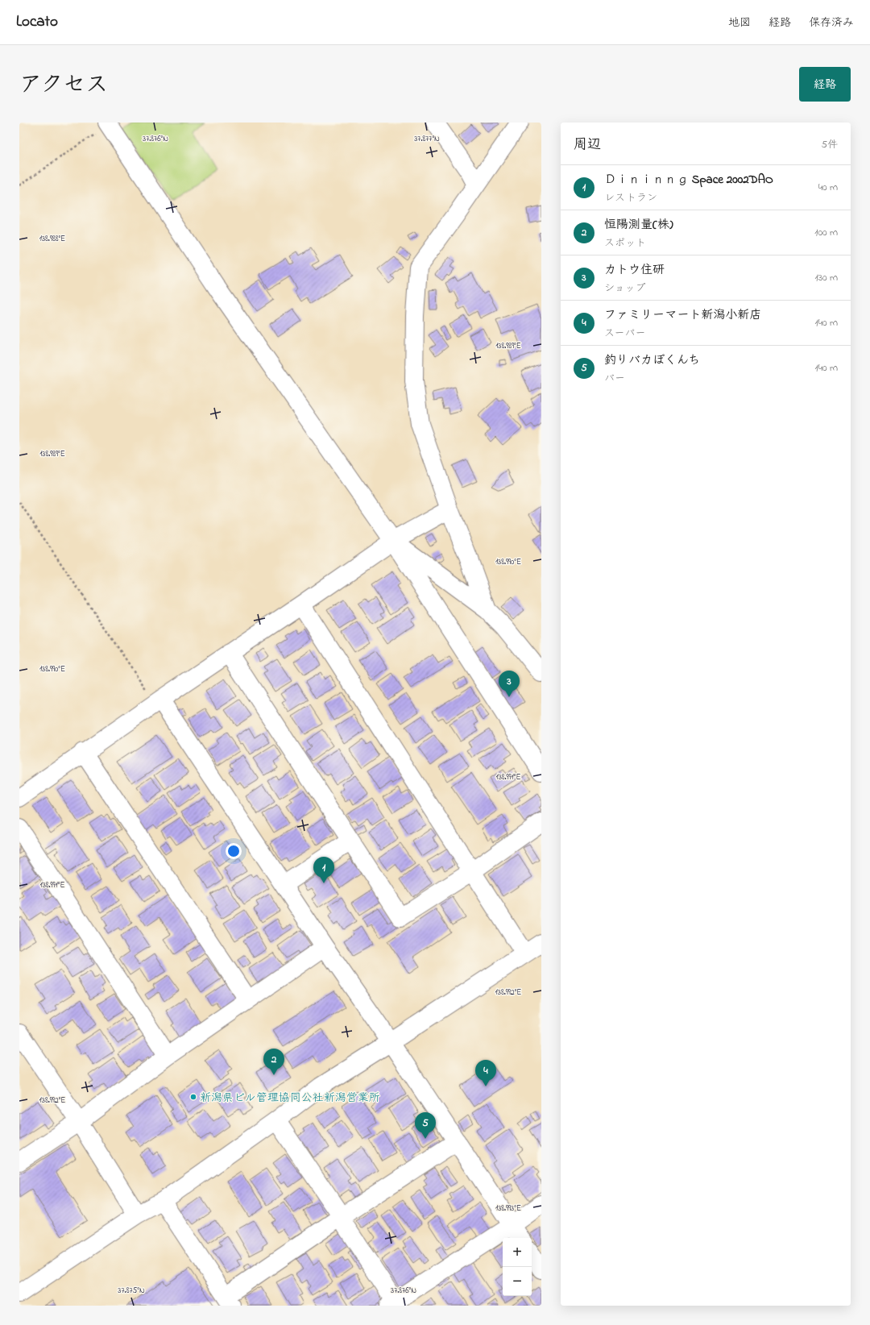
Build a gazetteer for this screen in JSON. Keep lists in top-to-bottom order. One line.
{"places":["新潟県ビル管理協同公社新潟営業所"],"page":{"header":"Locato","nav":["地図","経路","保存済み"],"title":"アクセス","buttons":"経路","heading":["周辺","5件"],"list":[{"mark":"1","name":"Ｄｉｎｉｎｎｇ Space 2002DAO","note":"レストラン","value":"40 m"},{"mark":"2","name":"恒陽測量(株)","note":"スポット","value":"100 m"},{"mark":"3","name":"カトウ住研","note":"ショップ","value":"130 m"},{"mark":"4","name":"ファミリーマート新潟小新店","note":"スーパー","value":"140 m"},{"mark":"5","name":"釣りバカぼくんち","note":"バー","value":"140 m"}],"pins":["3","1","2","4","5"],"map_buttons":["+","−"]},"coordinates":["37.876°N","37.877°N","138.988°E","138.989°E","138.990°E","138.991°E","138.992°E","138.993°E","37.875°N"]}
